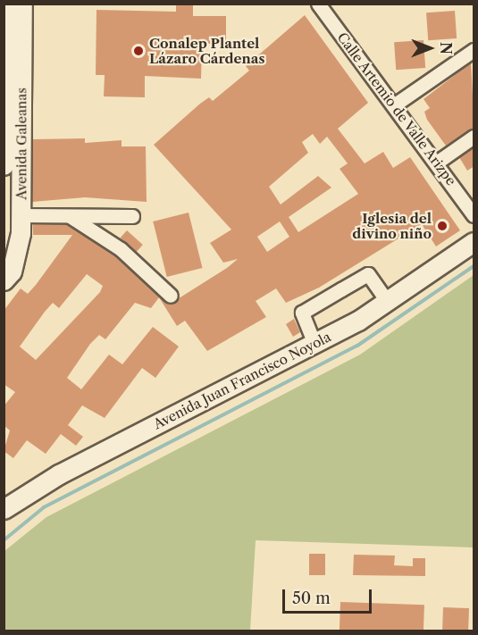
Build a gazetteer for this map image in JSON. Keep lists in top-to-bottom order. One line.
{"streets":{"street":["Calle Artemio de Valle Arizpe","Avenida Galeanas","Avenida Juan Francisco Noyola"]},"places":["Conalep Plantel Lázaro Cárdenas","Iglesia del divino niño"],"scale_bar":"50 m","north":"right"}
